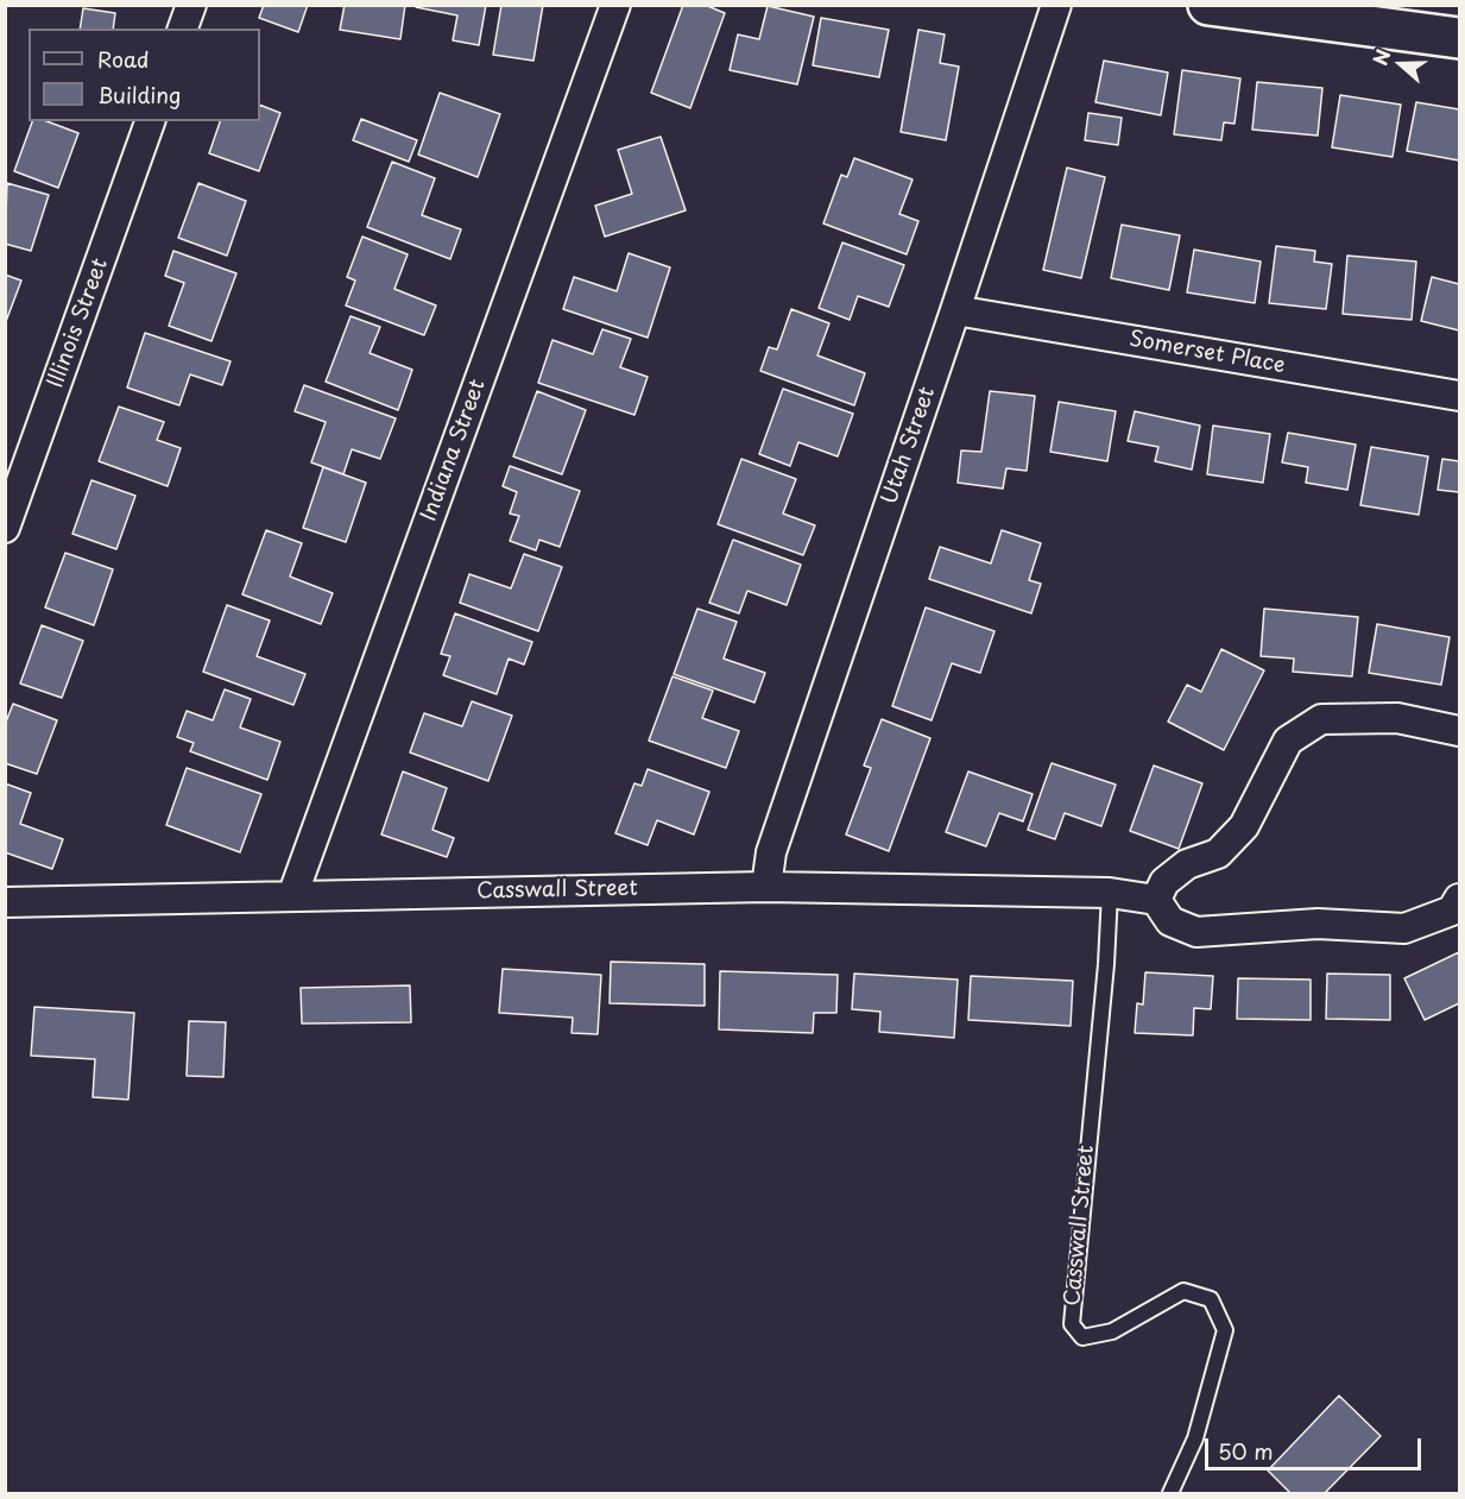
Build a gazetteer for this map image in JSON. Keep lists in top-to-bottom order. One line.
{"streets":{"street":["Illinois Street","Somerset Place","Utah Street","Indiana Street","Casswall Street"]},"crossings":[["Somerset Place","Utah Street"],["Utah Street","Casswall Street"],["Indiana Street","Casswall Street"]],"legend":["Road","Building"],"scale_bar":"50 m","north":"left"}
